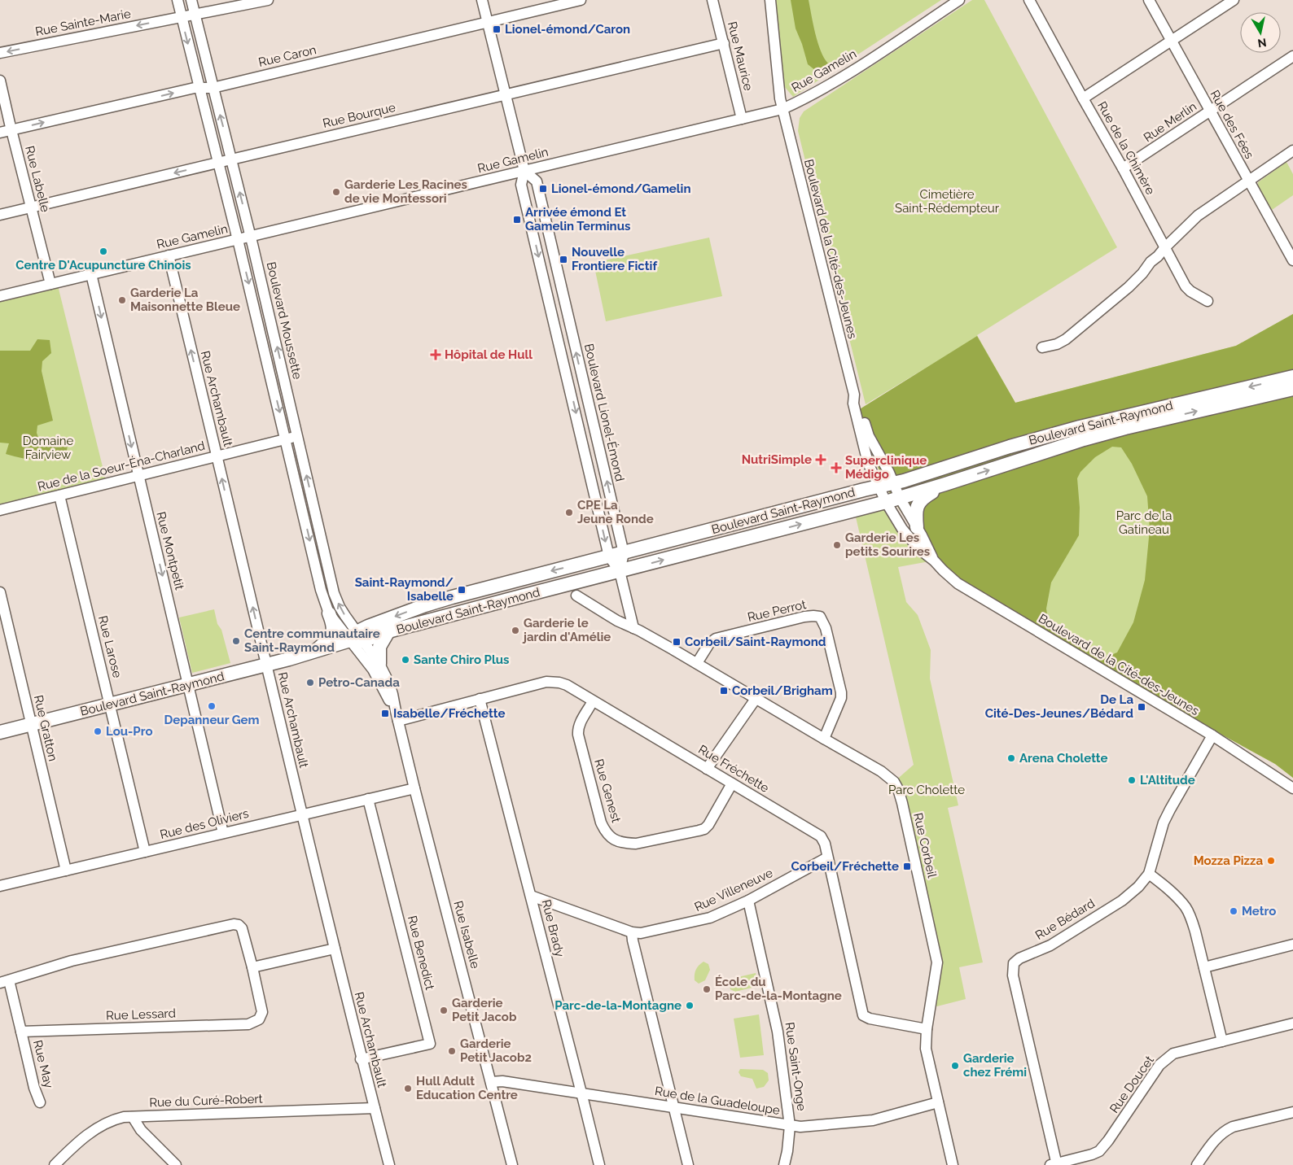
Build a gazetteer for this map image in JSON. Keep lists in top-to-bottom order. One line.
{"streets":{"main road":["Boulevard Saint-Raymond"],"street":["Rue Sainte-Marie","Rue Caron","Rue Maurice","Rue Gamelin","Rue Bourque","Rue Merlin","Rue des Fées","Rue de la Chimère","Rue Labelle","Boulevard de la Cité-des-Jeunes","Boulevard Moussette","Rue Archambault","Boulevard Lionel-Émond","Rue de la Soeur-Éna-Charland","Rue Montpetit","Rue Perrot","Rue Larose","Rue Gratton","Rue Fréchette","Rue Genest","Rue des Oliviers","Rue Corbeil","Rue Villeneuve","Rue Bédard","Rue Brady","Rue Isabelle","Rue Benedict","Rue Lessard","Rue May","Rue Saint-Onge","Rue Doucet","Rue du Curé-Robert","Rue de la Guadeloupe"]},"crossings":[["Rue Sainte-Marie","Boulevard Moussette"],["Rue Caron","Rue Labelle"],["Rue Caron","Boulevard Moussette"],["Rue Caron","Boulevard Lionel-Émond"],["Rue Maurice","Rue Gamelin"],["Rue Maurice","Rue Bourque"],["Rue Gamelin","Rue Labelle"],["Rue Gamelin","Boulevard de la Cité-des-Jeunes"],["Rue Gamelin","Boulevard Moussette"],["Rue Gamelin","Rue Archambault"],["Rue Gamelin","Boulevard Lionel-Émond"],["Rue Gamelin","Rue Montpetit"],["Rue Bourque","Rue Labelle"],["Rue Bourque","Boulevard Moussette"],["Rue Bourque","Boulevard Lionel-Émond"],["Rue Merlin","Rue des Fées"],["Rue Merlin","Rue de la Chimère"],["Boulevard de la Cité-des-Jeunes","Boulevard Saint-Raymond"],["Boulevard de la Cité-des-Jeunes","Rue Bédard"],["Boulevard Moussette","Boulevard Saint-Raymond"],["Boulevard Moussette","Rue de la Soeur-Éna-Charland"],["Boulevard Moussette","Rue Isabelle"],["Rue Archambault","Boulevard Saint-Raymond"],["Rue Archambault","Rue de la Soeur-Éna-Charland"],["Rue Archambault","Rue des Oliviers"],["Rue Archambault","Rue Benedict"],["Rue Archambault","Rue du Curé-Robert"],["Boulevard Lionel-Émond","Boulevard Saint-Raymond"],["Boulevard Saint-Raymond","Rue Montpetit"],["Boulevard Saint-Raymond","Rue Larose"],["Boulevard Saint-Raymond","Rue Gratton"],["Boulevard Saint-Raymond","Rue Isabelle"],["Rue de la Soeur-Éna-Charland","Rue Montpetit"],["Rue de la Soeur-Éna-Charland","Rue Larose"],["Rue Montpetit","Rue des Oliviers"],["Rue Perrot","Rue Corbeil"],["Rue Larose","Rue des Oliviers"],["Rue Gratton","Rue des Oliviers"],["Rue Fréchette","Rue Genest"],["Rue Fréchette","Rue Corbeil"],["Rue Fréchette","Rue Villeneuve"],["Rue Fréchette","Rue Brady"],["Rue Fréchette","Rue Isabelle"],["Rue des Oliviers","Rue Isabelle"],["Rue des Oliviers","Rue Benedict"],["Rue Corbeil","Rue de la Guadeloupe"],["Rue Villeneuve","Rue Brady"],["Rue Villeneuve","Rue Saint-Onge"],["Rue Bédard","Rue Doucet"],["Rue Brady","Rue de la Guadeloupe"],["Rue Isabelle","Rue de la Guadeloupe"],["Rue Lessard","Rue May"],["Rue Saint-Onge","Rue de la Guadeloupe"]],"one_way":["Rue Sainte-Marie","Rue Archambault","Rue Montpetit"],"parks":["Cimetière Saint-Rédempteur","Domaine Fairview","Parc de la Gatineau","Parc Cholette"],"places":{"transit":["Lionel-émond/Caron","Lionel-émond/Gamelin","Arrivée émond Et Gamelin Terminus","Nouvelle Frontiere Fictif","Saint-Raymond/ Isabelle","Corbeil/Saint-Raymond","Corbeil/Brigham","De La Cité-Des-Jeunes/Bédard","Isabelle/Fréchette","Corbeil/Fréchette"],"other":["Garderie Les Racines de vie Montessori","Centre D'Acupuncture Chinois","Garderie La Maisonnette Bleue","CPE La Jeune Ronde","Garderie Les petits Sourires","Garderie le jardin d'Amélie","Centre communautaire Saint-Raymond","Sante Chiro Plus","Petro-Canada","Depanneur Gem","Lou-Pro","Arena Cholette","L'Altitude","Mozza Pizza","Metro","École du Parc-de-la-Montagne","Parc-de-la-Montagne","Garderie Petit Jacob","Garderie Petit Jacob2","Garderie chez Frémi","Hull Adult Education Centre"],"health":["Hôpital de Hull","NutriSimple","Superclinique Médigo"]},"north":"bottom"}
